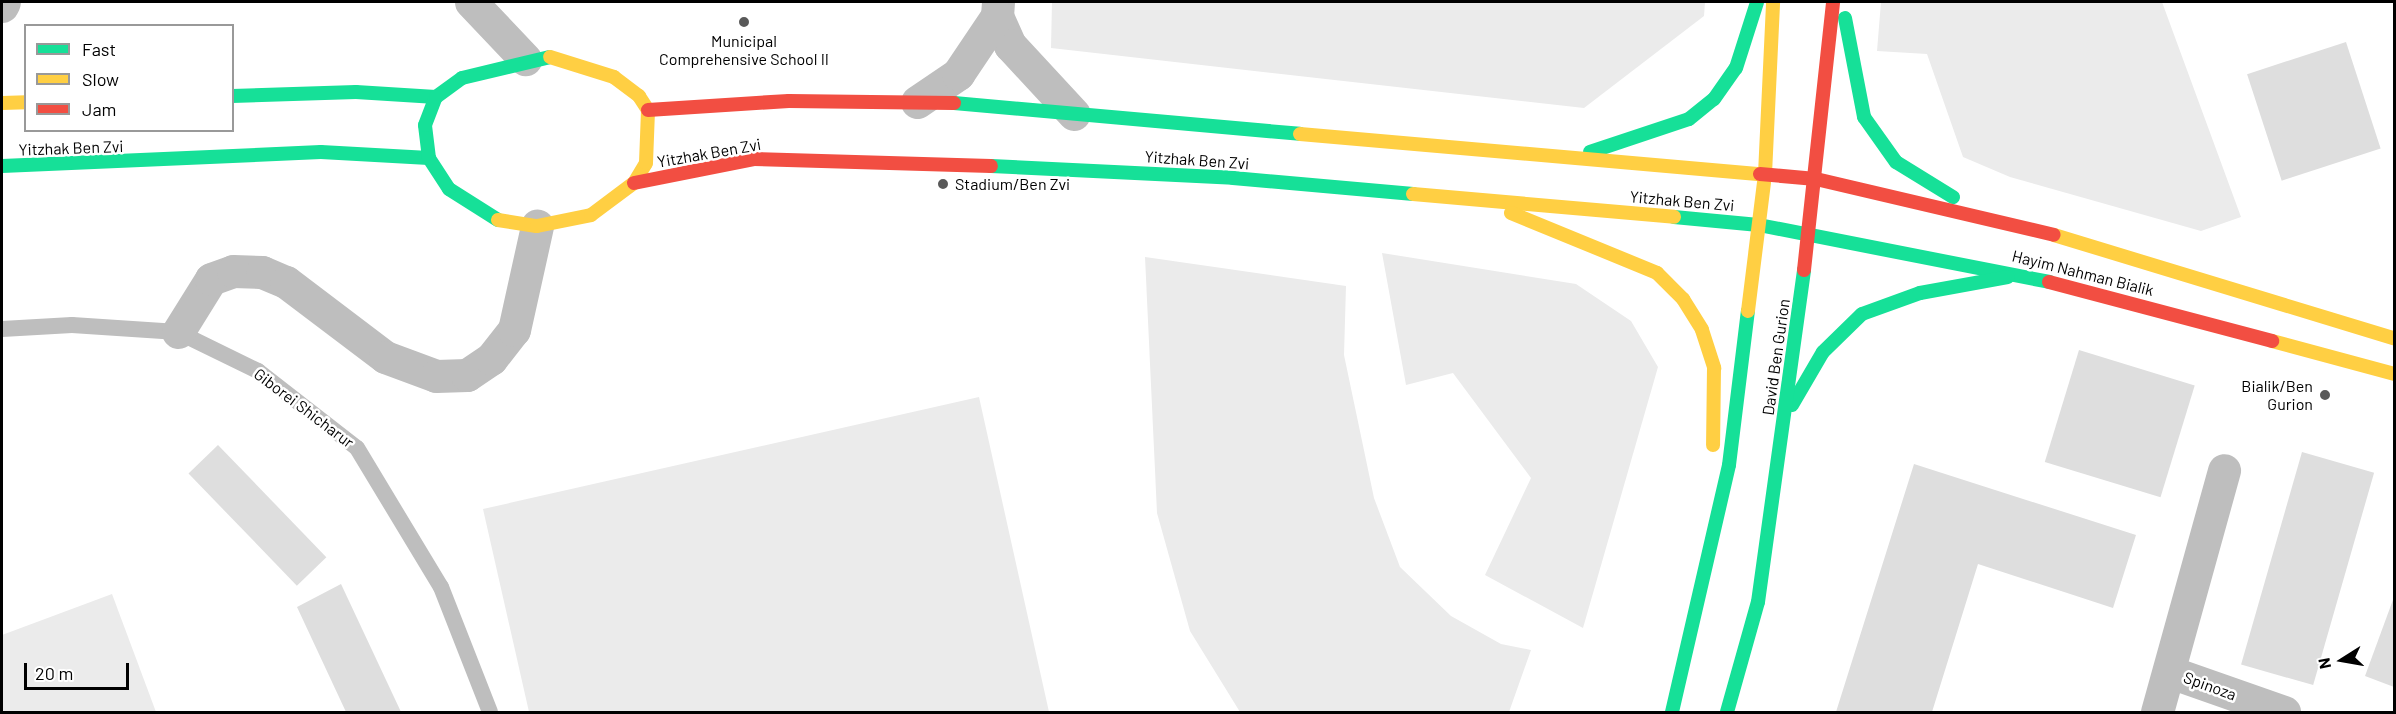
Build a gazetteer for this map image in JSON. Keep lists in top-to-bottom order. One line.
{"streets":{"street":["Yitzhak Ben Zvi","Hayim Nahman Bialik","David Ben Gurion","Spinoza"],"lane":["Giborei Shicharur"]},"crossings":[["Yitzhak Ben Zvi","Hayim Nahman Bialik"],["Yitzhak Ben Zvi","David Ben Gurion"],["Hayim Nahman Bialik","David Ben Gurion"]],"places":["Municipal Comprehensive School II","Stadium/Ben Zvi","Bialik/Ben Gurion"],"legend":["Fast","Slow","Jam"],"scale_bar":"20 m","north":"left"}
